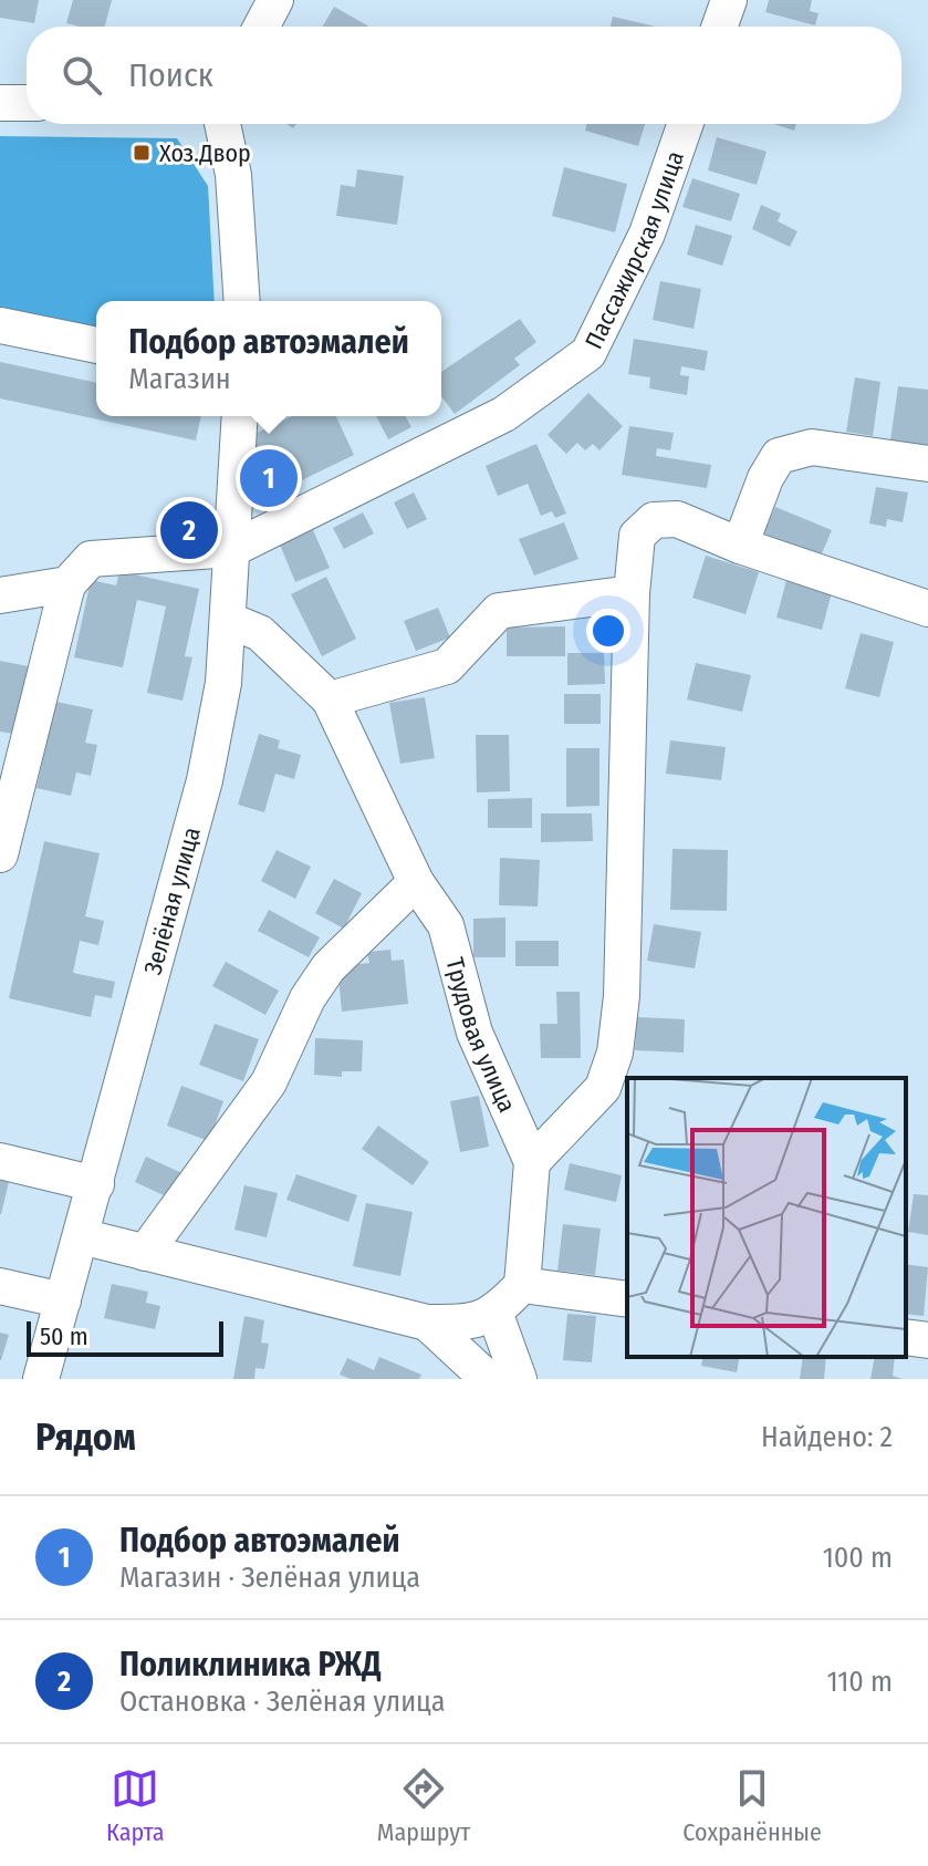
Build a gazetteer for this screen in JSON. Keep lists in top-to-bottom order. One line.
{"streets":{"street":["Пассажирская улица","Зелёная улица","Трудовая улица"]},"crossings":[["Пассажирская улица","Зелёная улица"]],"places":{"transit":["Хоз.Двор"]},"scale_bar":"50 m","page":{"search":"Поиск","popup":["Подбор автоэмалей","Магазин"],"pins":["1","2"],"scale":"50 m","heading":["Рядом","Найдено: 2"],"list":[{"mark":"1","name":"Подбор автоэмалей","note":"Магазин · Зелёная улица","value":"100 m"},{"mark":"2","name":"Поликлиника РЖД","note":"Остановка · Зелёная улица","value":"110 m"}],"nav":["Карта","Маршрут","Сохранённые"]}}
